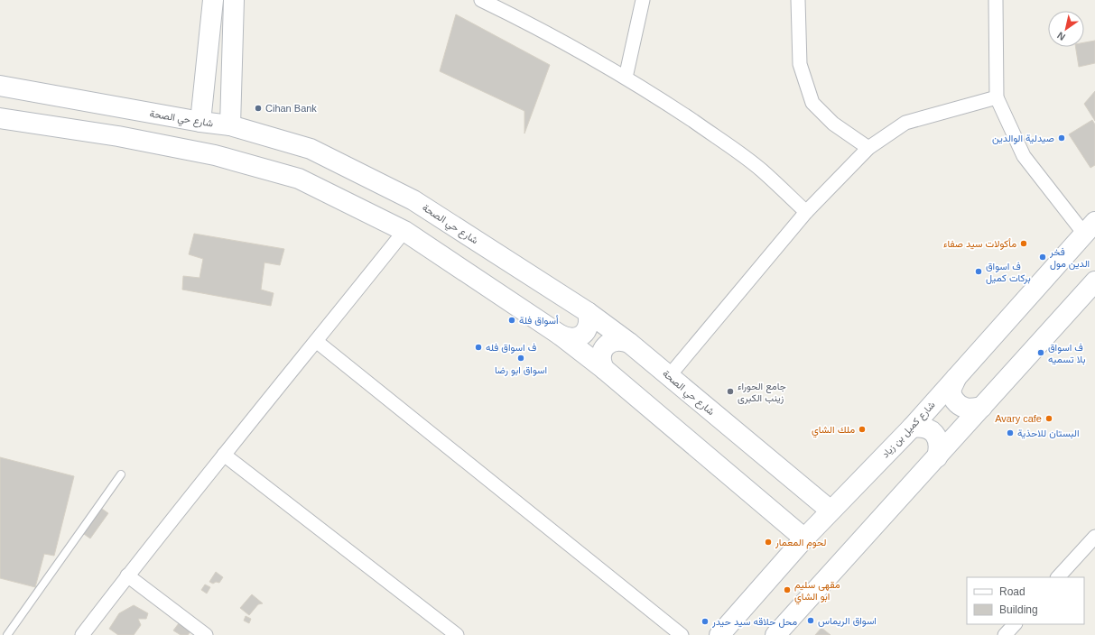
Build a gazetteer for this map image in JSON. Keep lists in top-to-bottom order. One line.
{"streets":{"main road":["شارع حي الصحة","شارع كميل بن زياد"]},"crossings":[["شارع حي الصحة","شارع كميل بن زياد"]],"places":["Cihan Bank","صيدلية الوالدين","مأكولات سيد صفاء","فخر الدين مول","ف اسواق بركات كميل","أسواق فلة","ف اسواق فله","ف اسواق بلا تسميه","اسواق ابو رضا","جامع الحوراء زينب الكبرى","Avary cafe","ملك الشاي","البستان للاحذية","لحوم المعمار","مقهى سليم ابو الشاي","اسواق الريماس","محل حلاقه سيد حيدر"],"legend":["Road","Building"],"north":"bottom left"}
